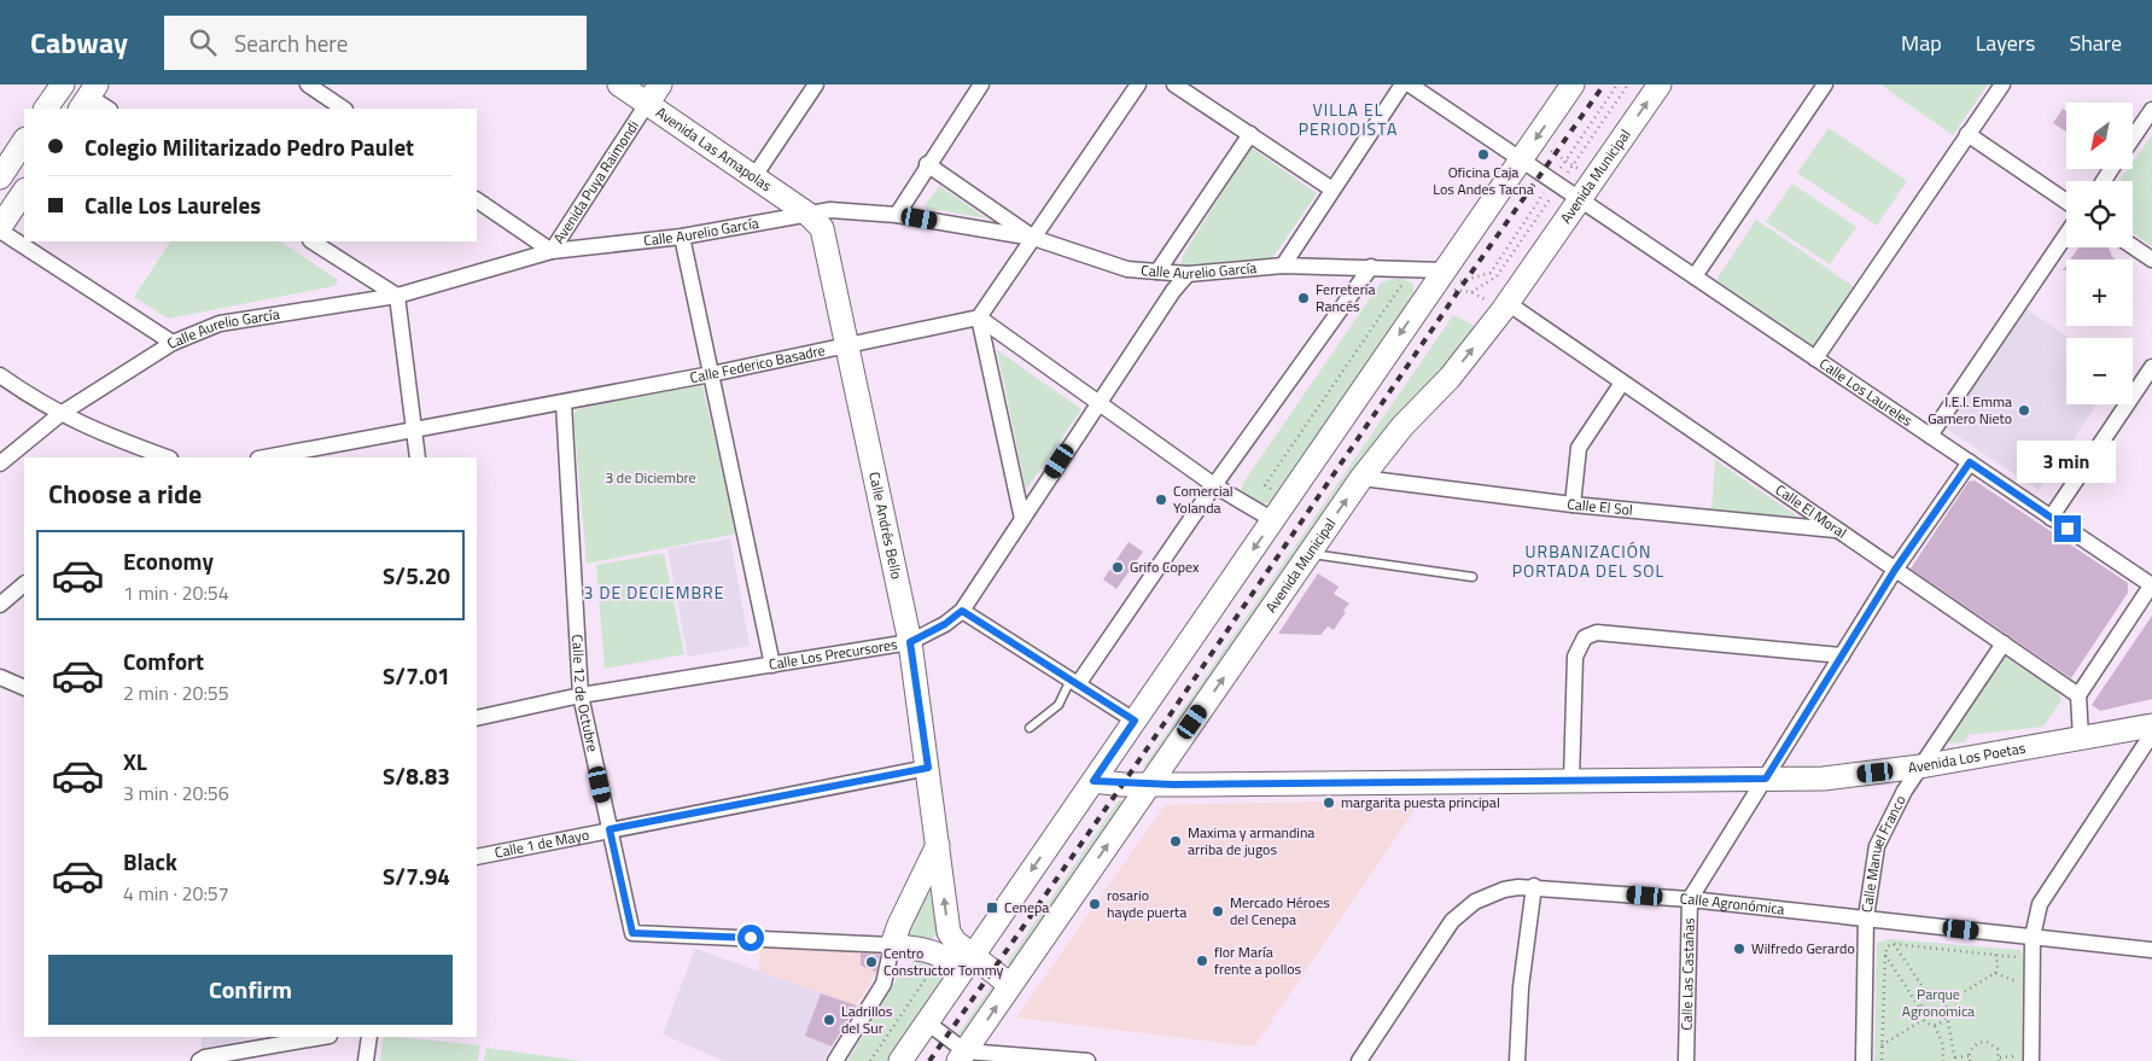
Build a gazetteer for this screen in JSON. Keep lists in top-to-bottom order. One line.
{"streets":{"street":["Avenida Las Amapolas","Avenida Municipal","Avenida Puya Raimondi","Calle Aurelio García","Calle Federico Basadre","Calle Los Laureles","Calle El Sol","Calle El Moral","Calle Andrés Bello","Calle Los Precursores","Calle 12 de Octubre","Avenida Los Poetas","Calle 1 de Mayo","Calle Manuel Franco","Calle Agronómica","Calle Las Castañas"]},"crossings":[["Avenida Las Amapolas","Avenida Puya Raimondi"],["Avenida Las Amapolas","Calle Aurelio García"],["Avenida Las Amapolas","Calle Andrés Bello"],["Avenida Municipal","Calle Los Laureles"],["Avenida Municipal","Calle El Sol"],["Avenida Municipal","Calle El Moral"],["Avenida Municipal","Calle Andrés Bello"],["Avenida Municipal","Avenida Los Poetas"],["Avenida Puya Raimondi","Calle Aurelio García"],["Calle Aurelio García","Calle Andrés Bello"],["Calle Aurelio García","Calle Los Precursores"],["Calle Federico Basadre","Calle Andrés Bello"],["Calle Federico Basadre","Calle 12 de Octubre"],["Calle Los Laureles","Calle Las Castañas"],["Calle El Sol","Calle El Moral"],["Calle El Moral","Calle Manuel Franco"],["Calle El Moral","Calle Las Castañas"],["Calle Andrés Bello","Calle Los Precursores"],["Calle Andrés Bello","Calle 1 de Mayo"],["Calle Los Precursores","Calle 12 de Octubre"],["Calle 12 de Octubre","Calle 1 de Mayo"],["Avenida Los Poetas","Calle Manuel Franco"],["Avenida Los Poetas","Calle Las Castañas"],["Calle Manuel Franco","Calle Agronómica"],["Calle Agronómica","Calle Las Castañas"]],"districts":["VILLA EL PERIODISTA","URBANIZACIÓN PORTADA DEL SOL","3 DE DECIEMBRE"],"parks":["3 de Diciembre","Parque Agronomica"],"places":{"other":["Oficina Caja Los Andes Tacna","Ferretería Rancés","I.E.I. Emma Gamero Nieto","Comercial Yolanda","Grifo Copex","margarita puesta principal","Maxima y armandina arriba de jugos","rosario hayde puerta","Mercado Héroes del Cenepa","Wilfredo Gerardo","flor María frente a pollos","Centro Constructor Tommy","Ladrillos del Sur"],"transit":["Cenepa"]},"north":"bottom left","page":{"header":"Cabway","search":"Search here","nav":["Map","Layers","Share"],"map_buttons":["+","−"],"banner":["Colegio Militarizado Pedro Paulet","Calle Los Laureles"],"bubble":"3 min","heading":"Choose a ride","list":[{"name":"Economy","note":"1 min · 20:54","value":"S/5.20"},{"name":"Comfort","note":"2 min · 20:55","value":"S/7.01"},{"name":"XL","note":"3 min · 20:56","value":"S/8.83"},{"name":"Black","note":"4 min · 20:57","value":"S/7.94"}],"buttons":"Confirm"}}
